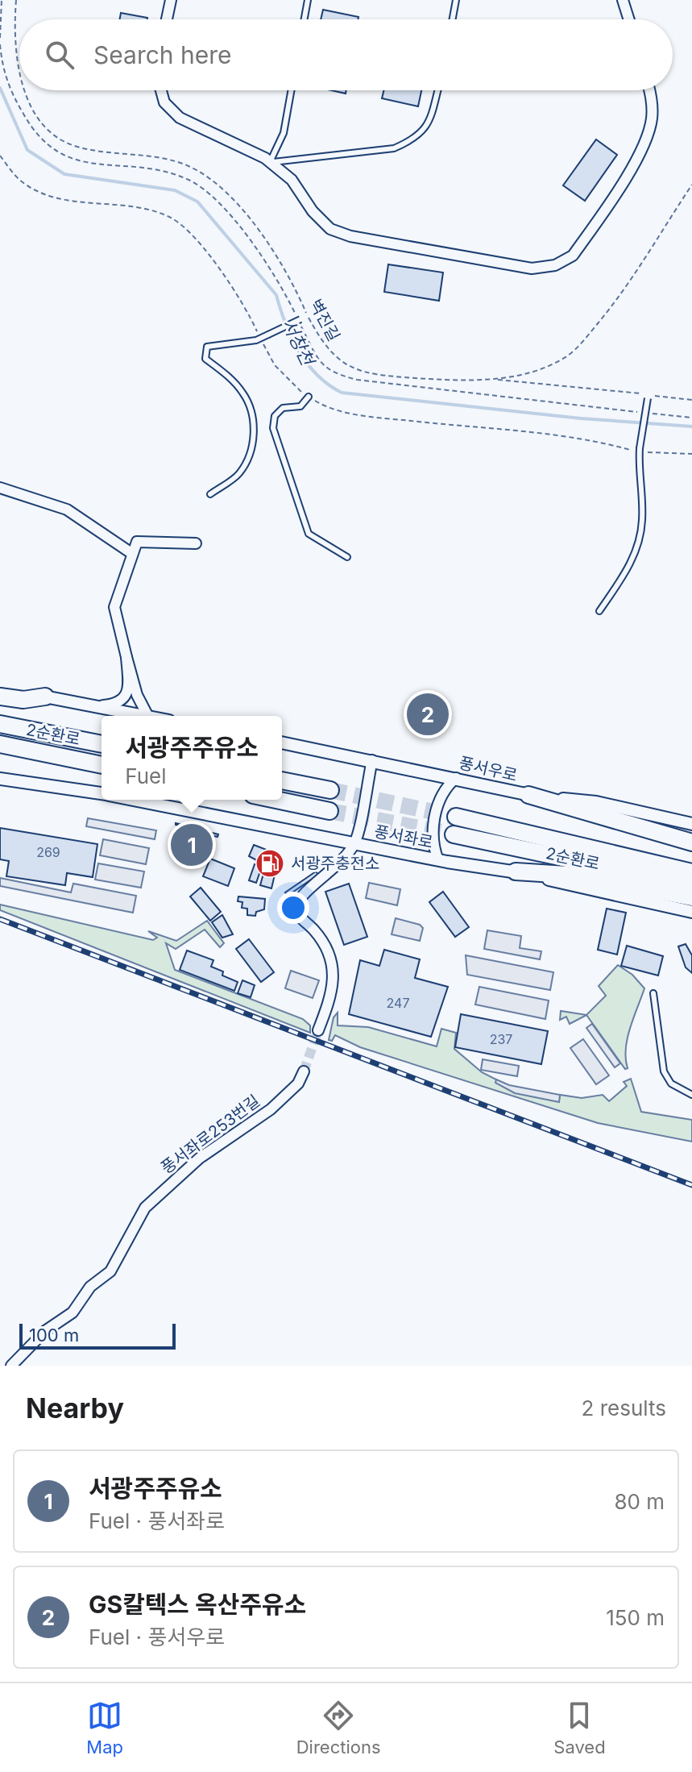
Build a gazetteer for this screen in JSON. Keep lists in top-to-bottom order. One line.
{"streets":{"highway":["2순환로"],"street":["풍서우로","풍서좌로","풍서좌로253번길"],"path":["벽진길"]},"water":["서창천"],"places":{"fuel station":["서광주충전소"]},"house_numbers":["269","247","237"],"scale_bar":"100 m","page":{"search":"Search here","pins":["2","1"],"popup":["서광주주유소","Fuel"],"scale":"100 m","heading":["Nearby","2 results"],"list":[{"mark":"1","name":"서광주주유소","note":"Fuel · 풍서좌로","value":"80 m"},{"mark":"2","name":"GS칼텍스 옥산주유소","note":"Fuel · 풍서우로","value":"150 m"}],"nav":["Map","Directions","Saved"]}}
